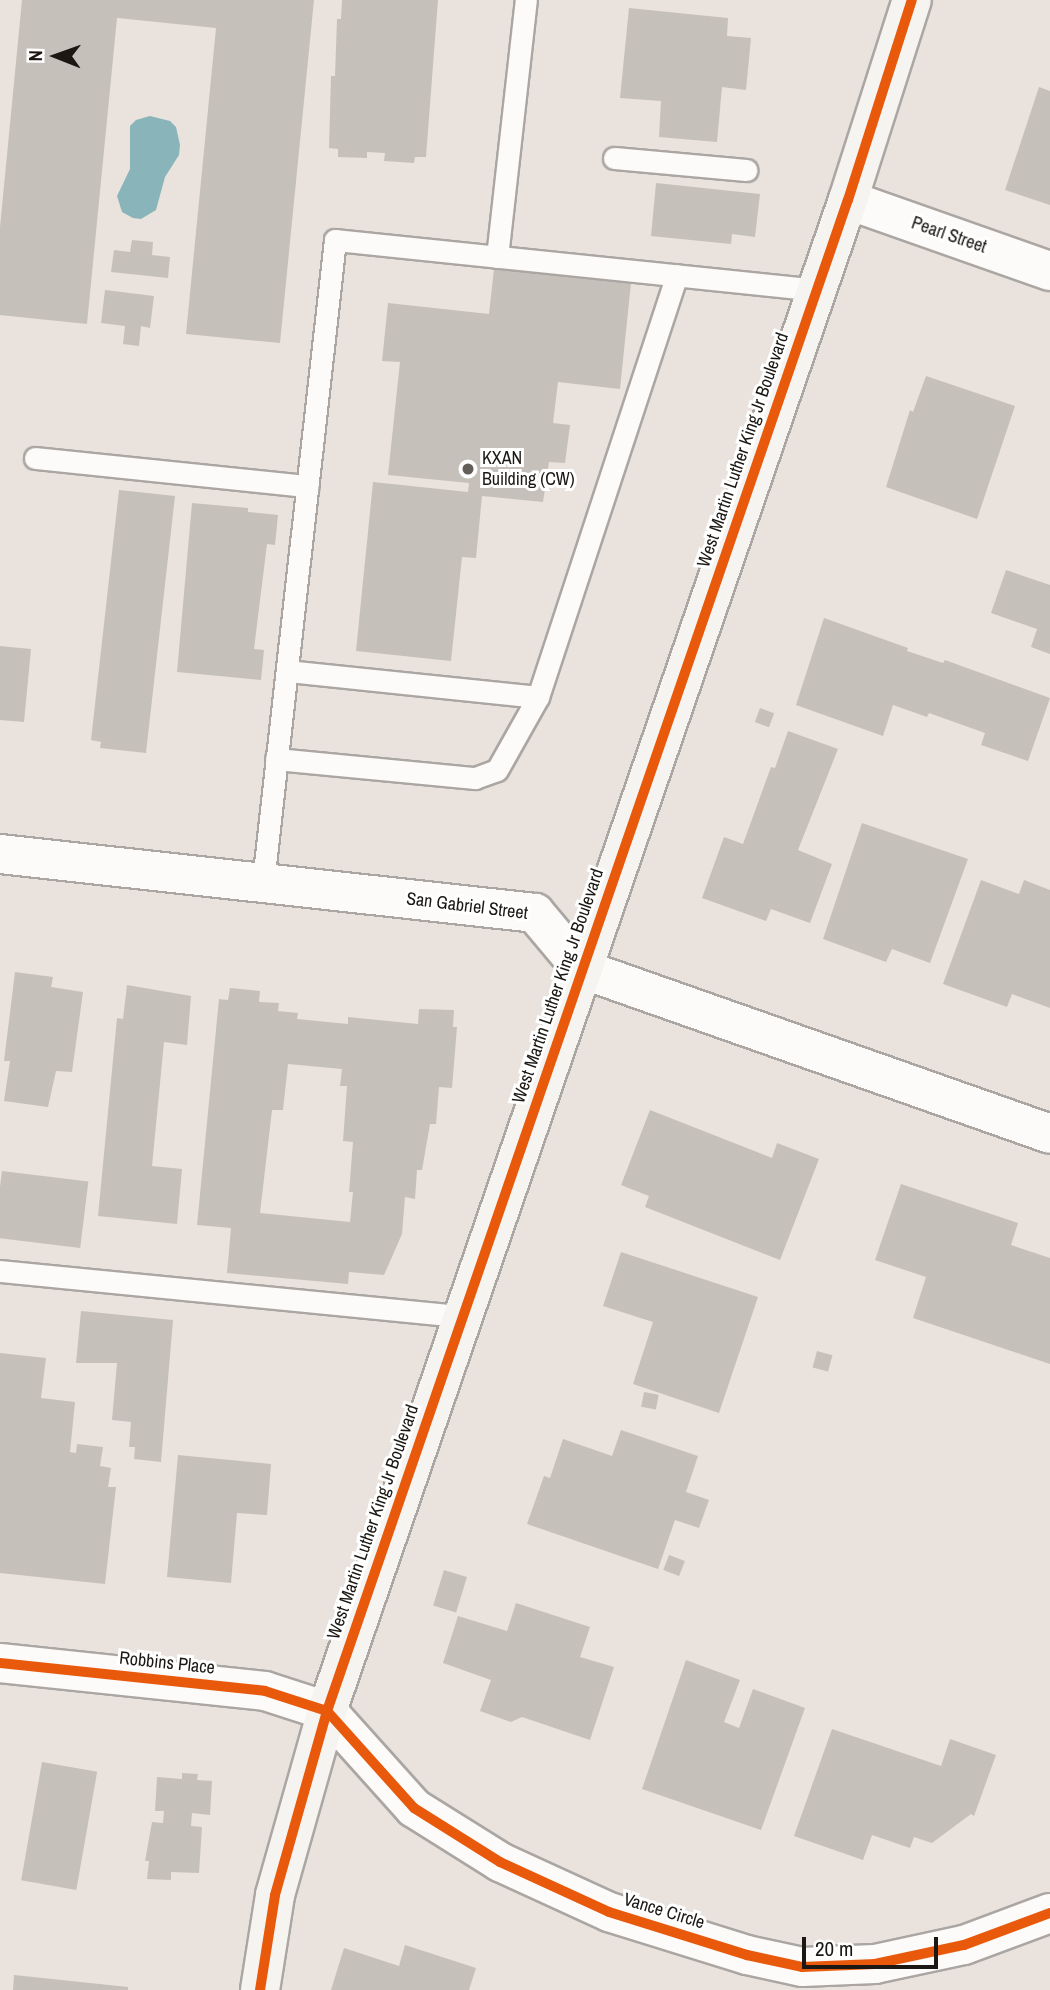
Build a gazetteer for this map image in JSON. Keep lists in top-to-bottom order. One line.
{"streets":{"main road":["West Martin Luther King Jr Boulevard"],"street":["Pearl Street","San Gabriel Street","Robbins Place","Vance Circle"]},"crossings":[["Pearl Street","West Martin Luther King Jr Boulevard"],["West Martin Luther King Jr Boulevard","San Gabriel Street"],["West Martin Luther King Jr Boulevard","Robbins Place"],["West Martin Luther King Jr Boulevard","Vance Circle"],["Robbins Place","Vance Circle"]],"places":["KXAN Building (CW)"],"scale_bar":"20 m","north":"left"}
